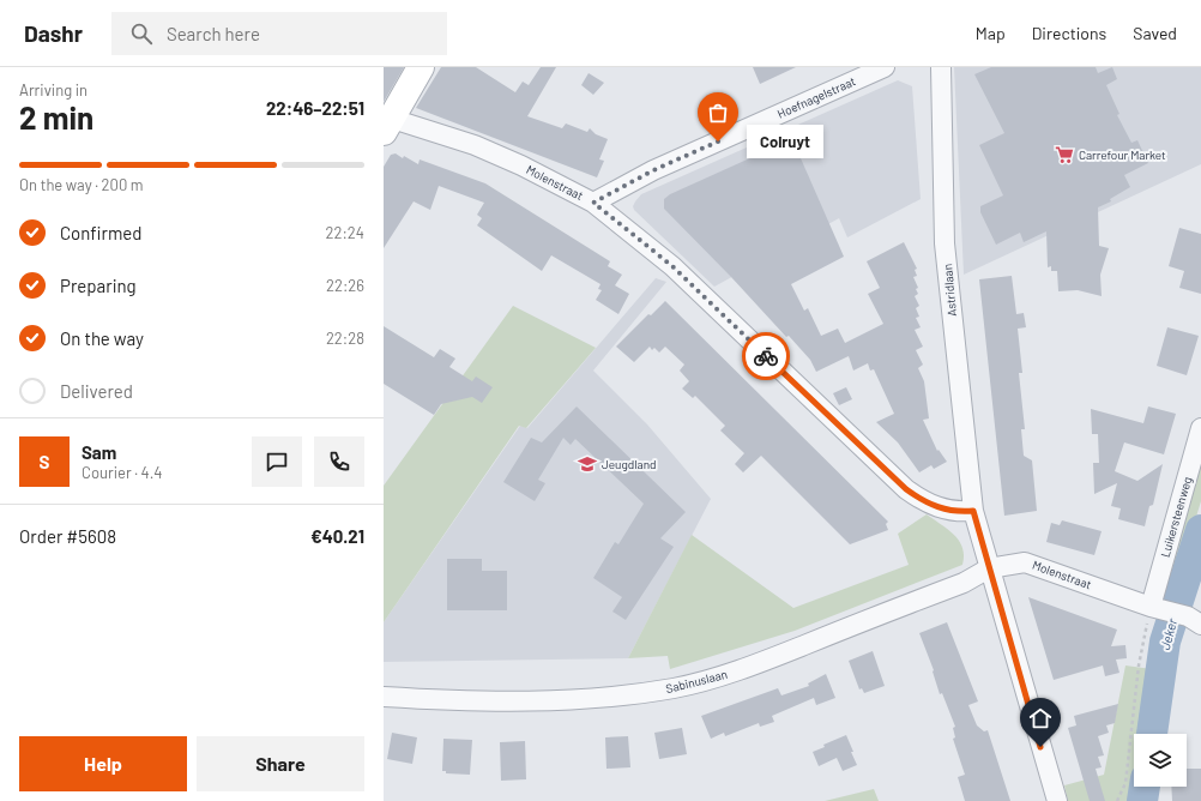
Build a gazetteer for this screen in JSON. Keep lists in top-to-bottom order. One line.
{"streets":{"street":["Hoefnagelstraat","Molenstraat","Astridlaan","Luikersteenweg","Sabinuslaan"]},"crossings":[["Hoefnagelstraat","Molenstraat"],["Molenstraat","Astridlaan"],["Molenstraat","Luikersteenweg"],["Molenstraat","Sabinuslaan"]],"water":["Jeker"],"places":{"other":["Colruyt"],"supermarket":["Carrefour Market"],"school or university":["Jeugdland"]},"page":{"header":"Dashr","search":"Search here","nav":["Map","Directions","Saved"],"heading":["2 min","Arriving in","22:46–22:51"],"panel":["Sam","Courier · 4.4","Order #5608","€40.21"],"bubble":"Colruyt","bar":"On the way · 200 m","list":[["Confirmed","22:24"],["Preparing","22:26"],["On the way","22:28"],"Delivered"],"round":"S","buttons":["Help","Share"]}}
